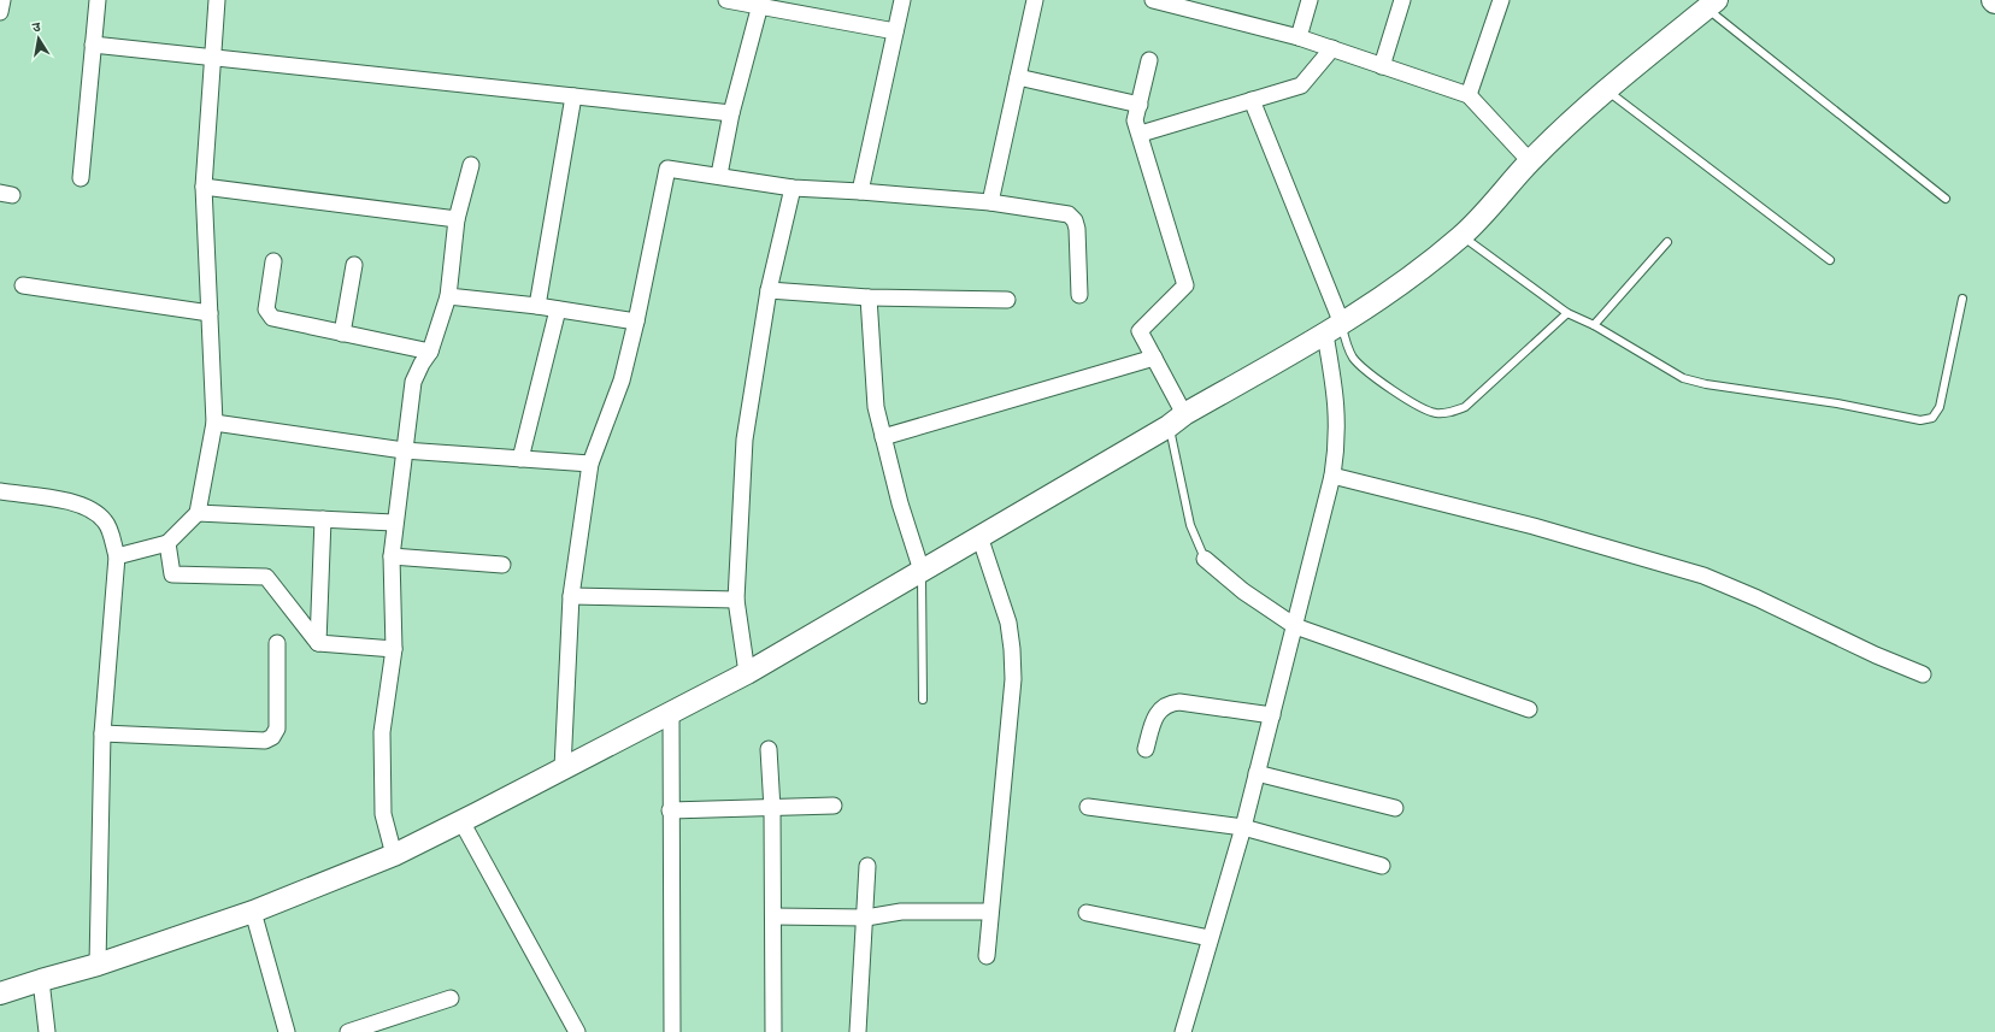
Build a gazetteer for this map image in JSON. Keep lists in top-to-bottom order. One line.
{"north":"top"}
